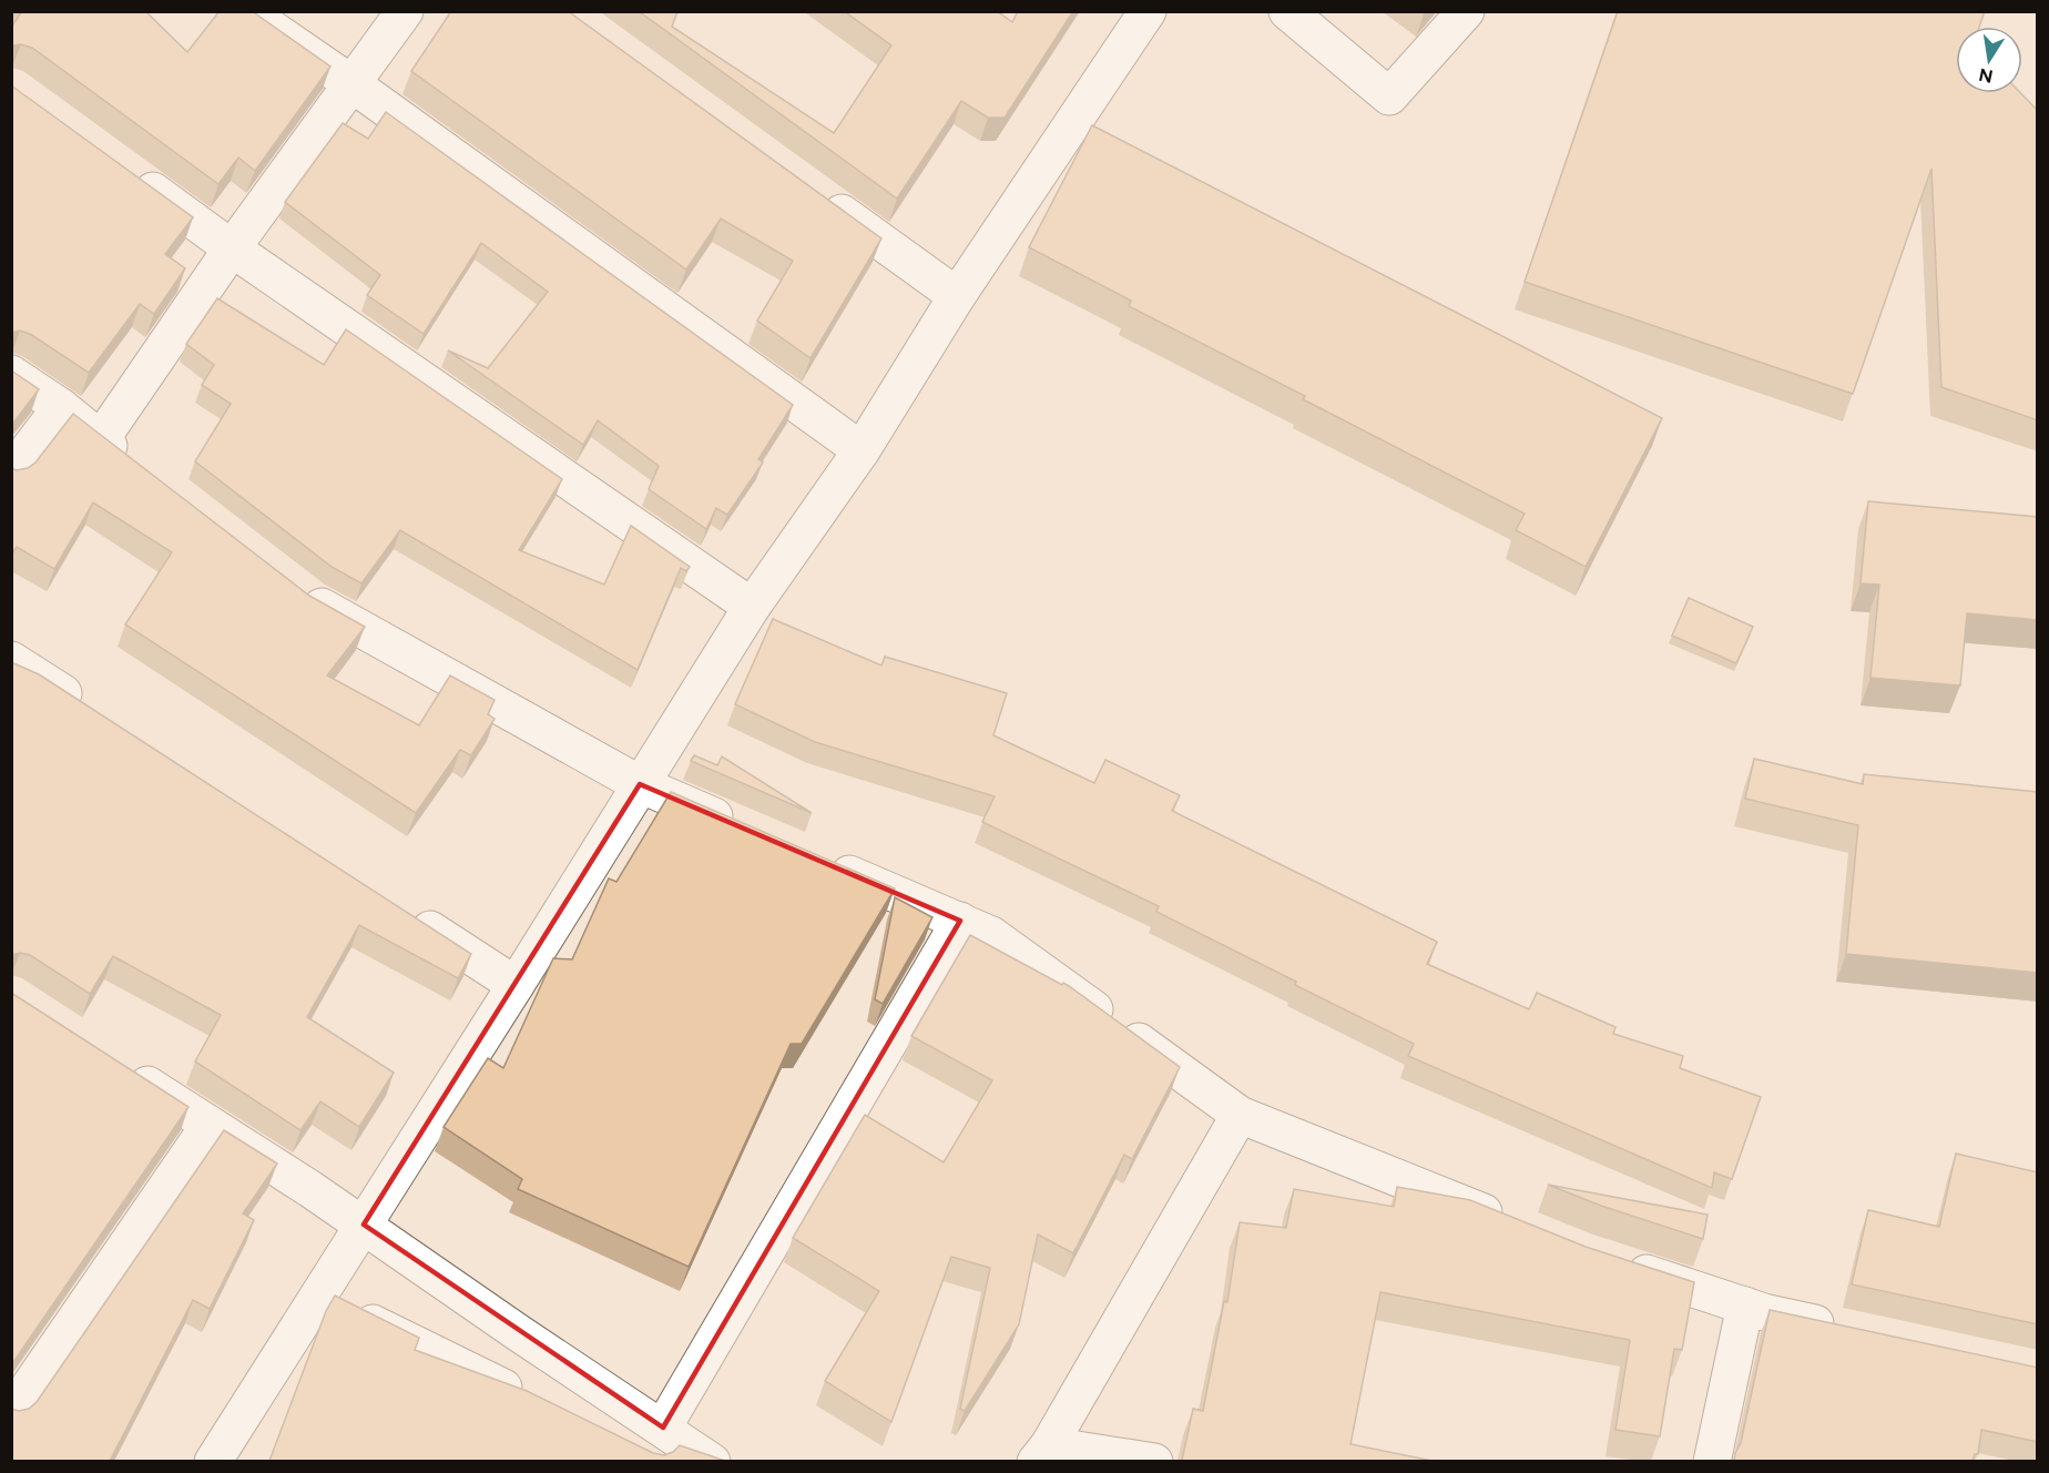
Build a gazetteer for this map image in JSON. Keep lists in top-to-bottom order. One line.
{"north":"bottom"}
